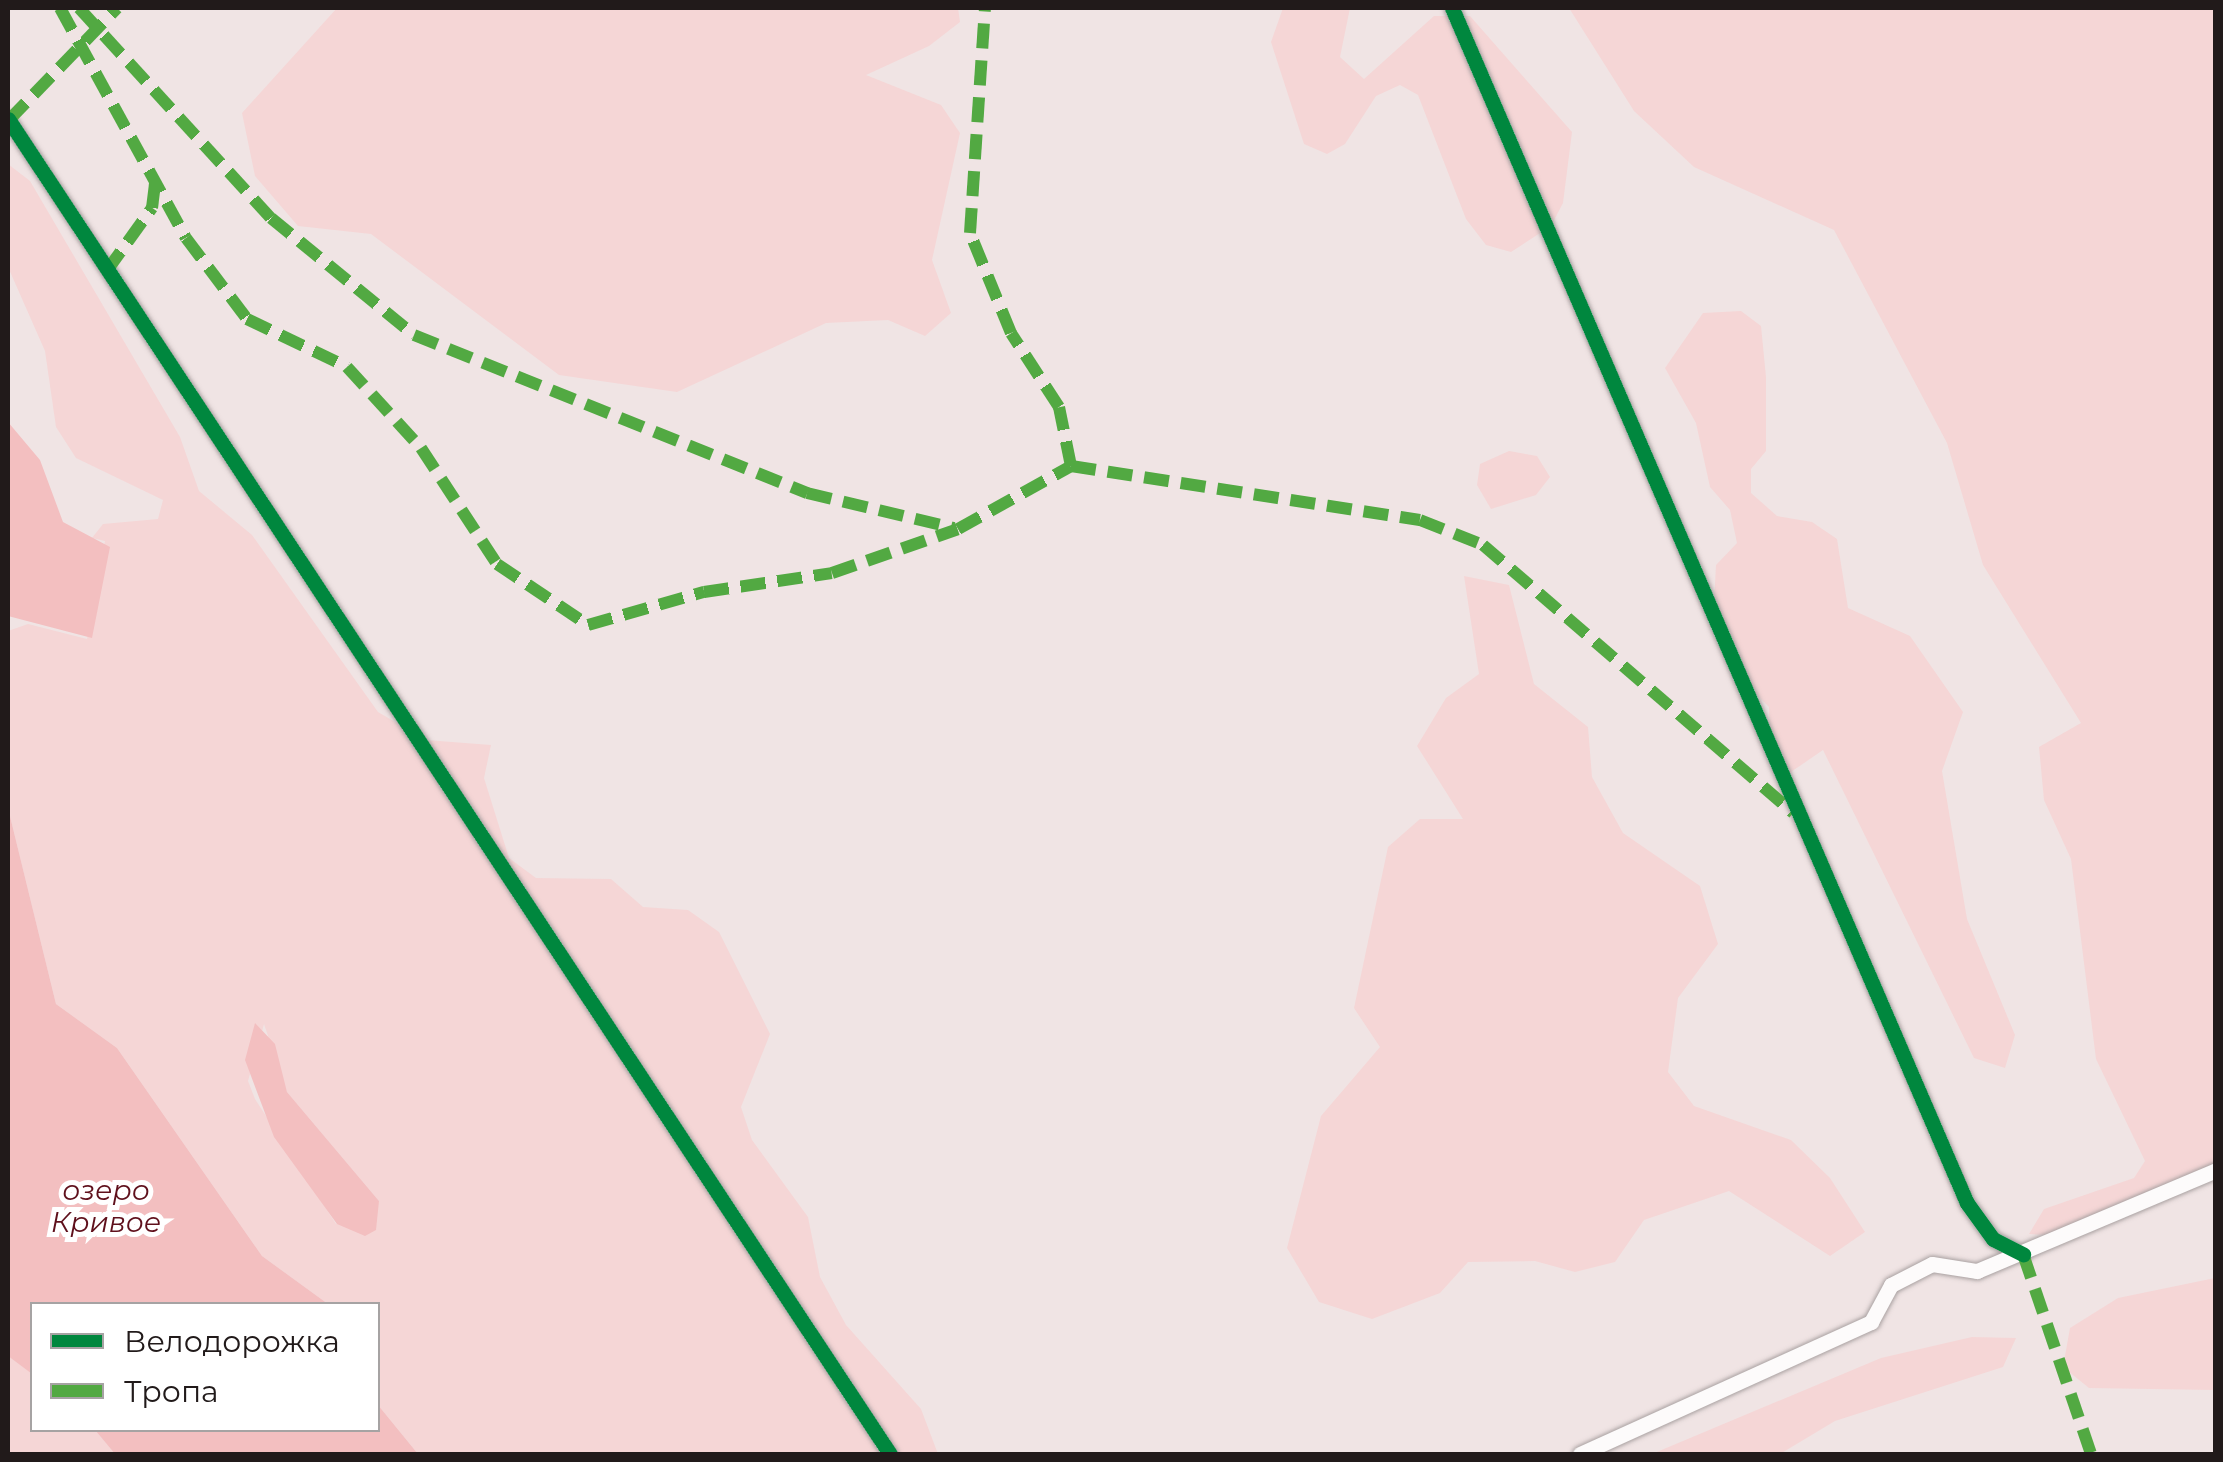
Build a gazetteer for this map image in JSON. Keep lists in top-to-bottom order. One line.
{"water":["озеро Кривое"],"legend":["Велодорожка","Тропа"]}
